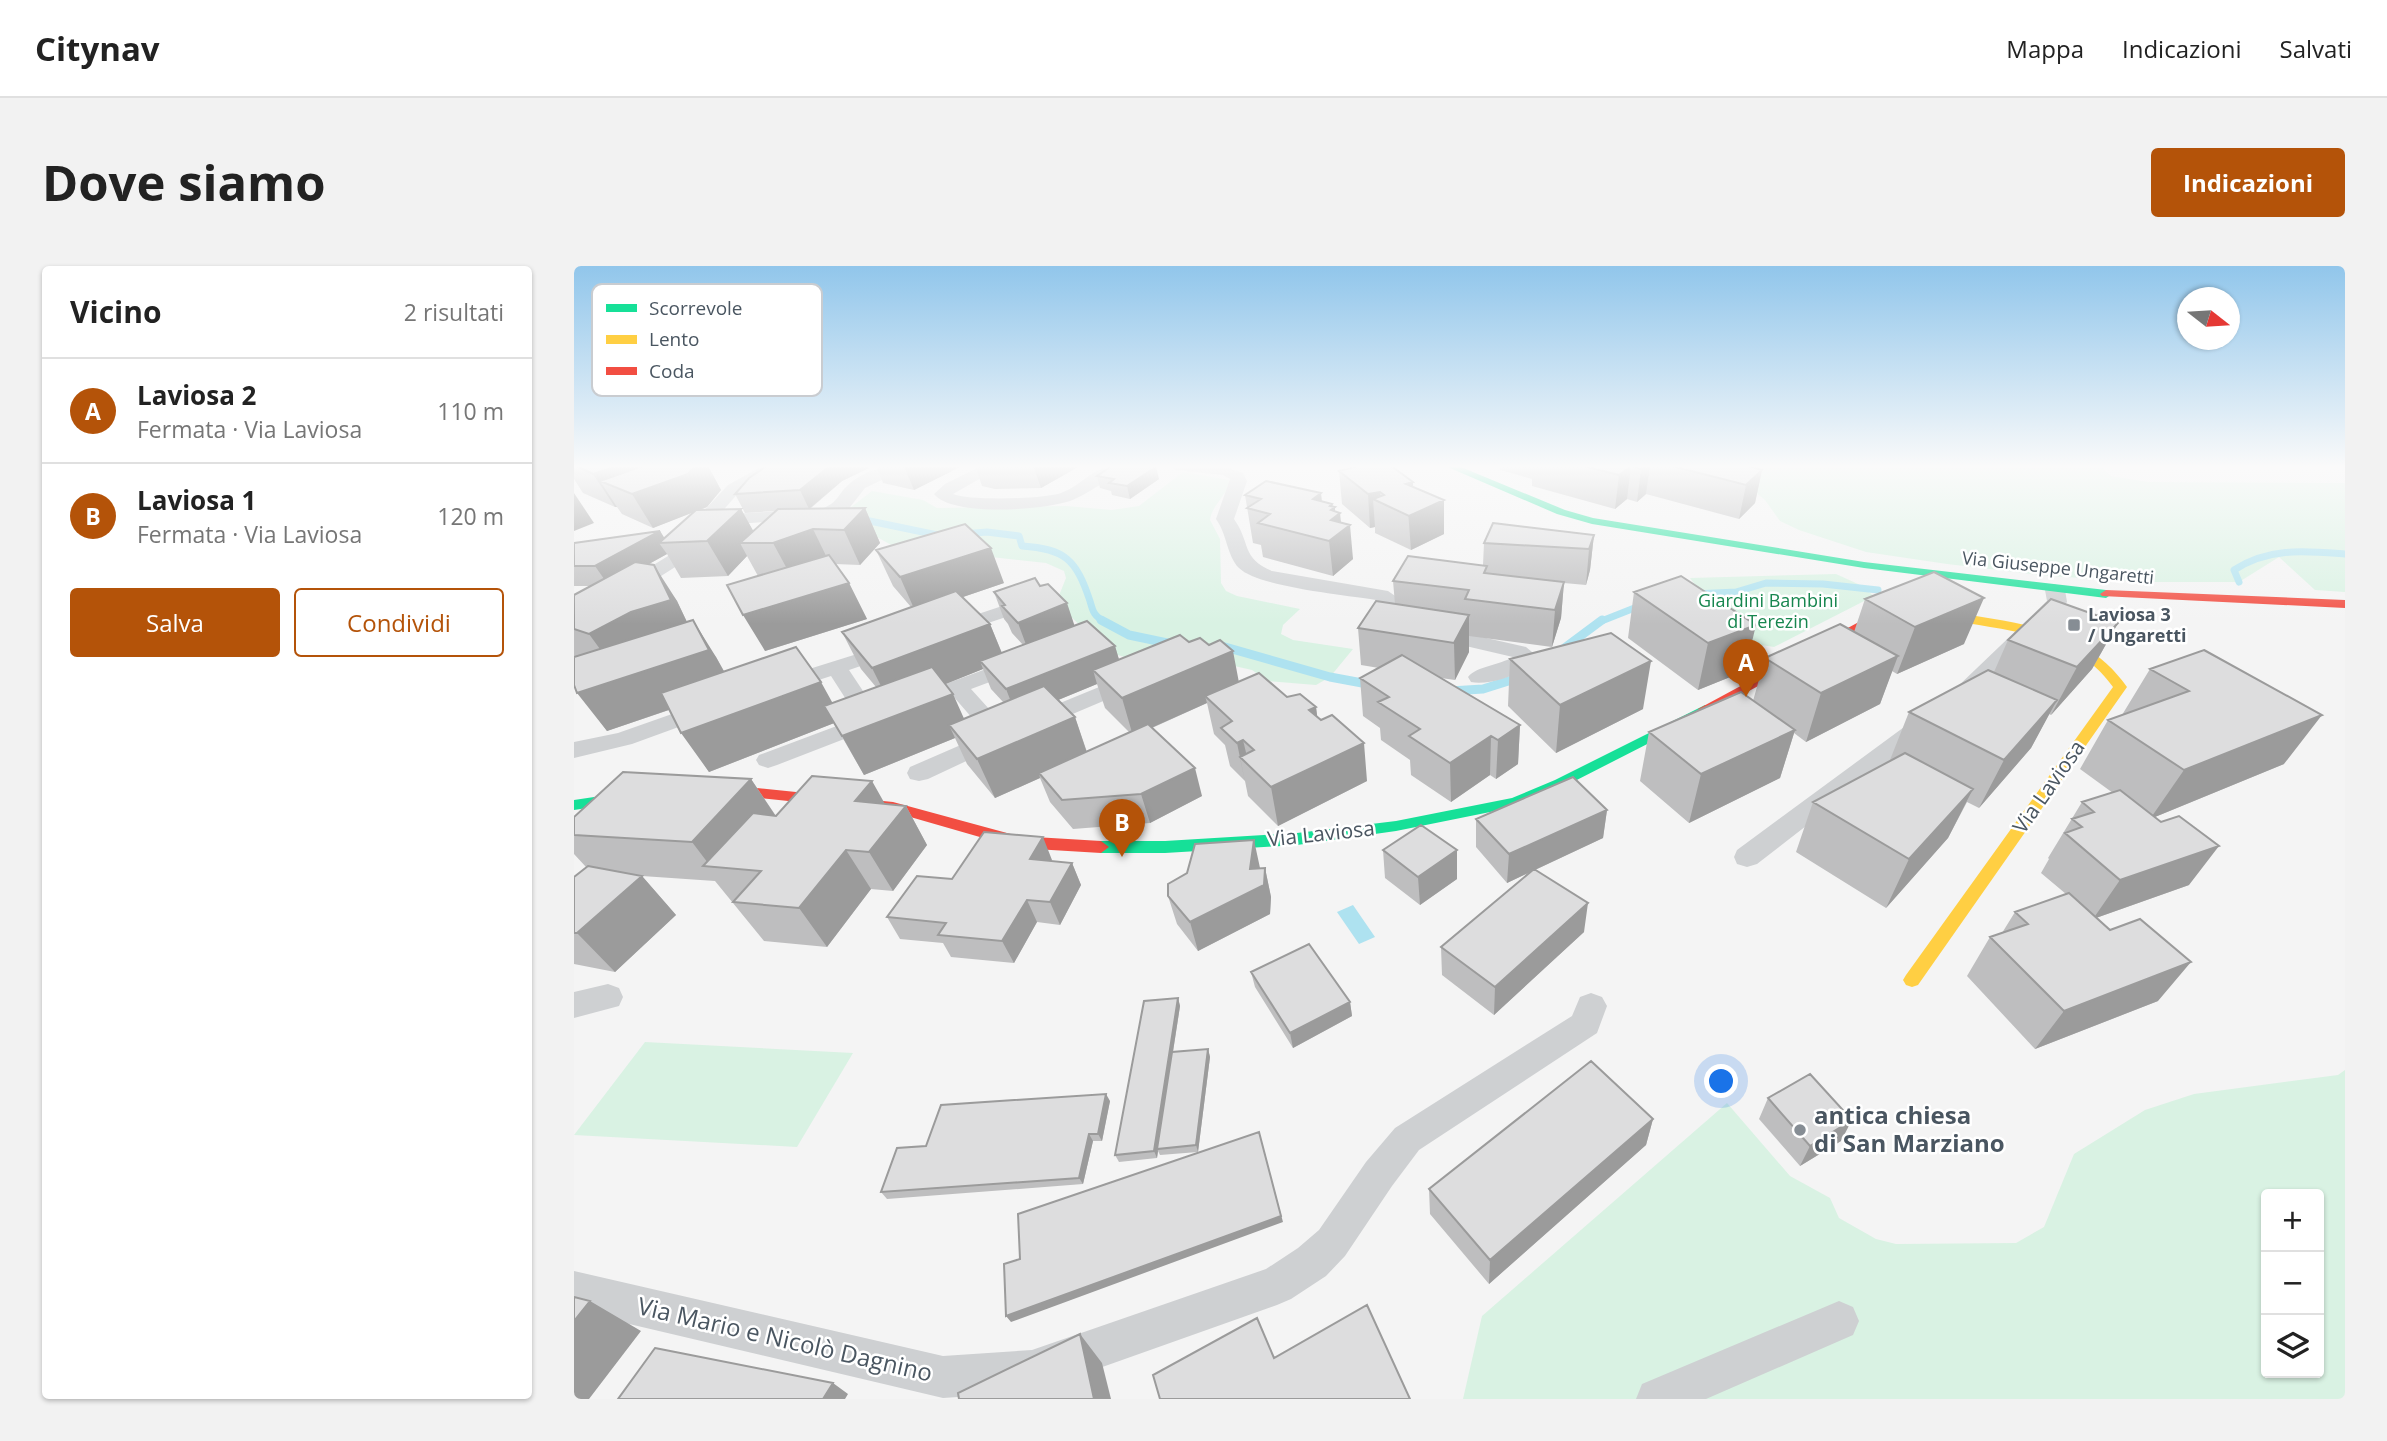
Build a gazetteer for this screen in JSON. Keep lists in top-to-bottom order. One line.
{"streets":{"street":["Via Giuseppe Ungaretti","Via Laviosa","Via Mario e Nicolò Dagnino"]},"parks":["Giardini Bambini di Terezin"],"places":{"transit":["Laviosa 3 / Ungaretti"],"other":["antica chiesa di San Marziano"]},"legend":["Scorrevole","Lento","Coda"],"north":"right","page":{"header":"Citynav","nav":["Mappa","Indicazioni","Salvati"],"buttons":["Indicazioni",["Salva","Condividi"]],"title":"Dove siamo","heading":["Vicino","2 risultati"],"list":[{"mark":"A","name":"Laviosa 2","note":"Fermata · Via Laviosa","value":"110 m"},{"mark":"B","name":"Laviosa 1","note":"Fermata · Via Laviosa","value":"120 m"}],"pins":["A","B"],"map_buttons":["+","−"]}}
